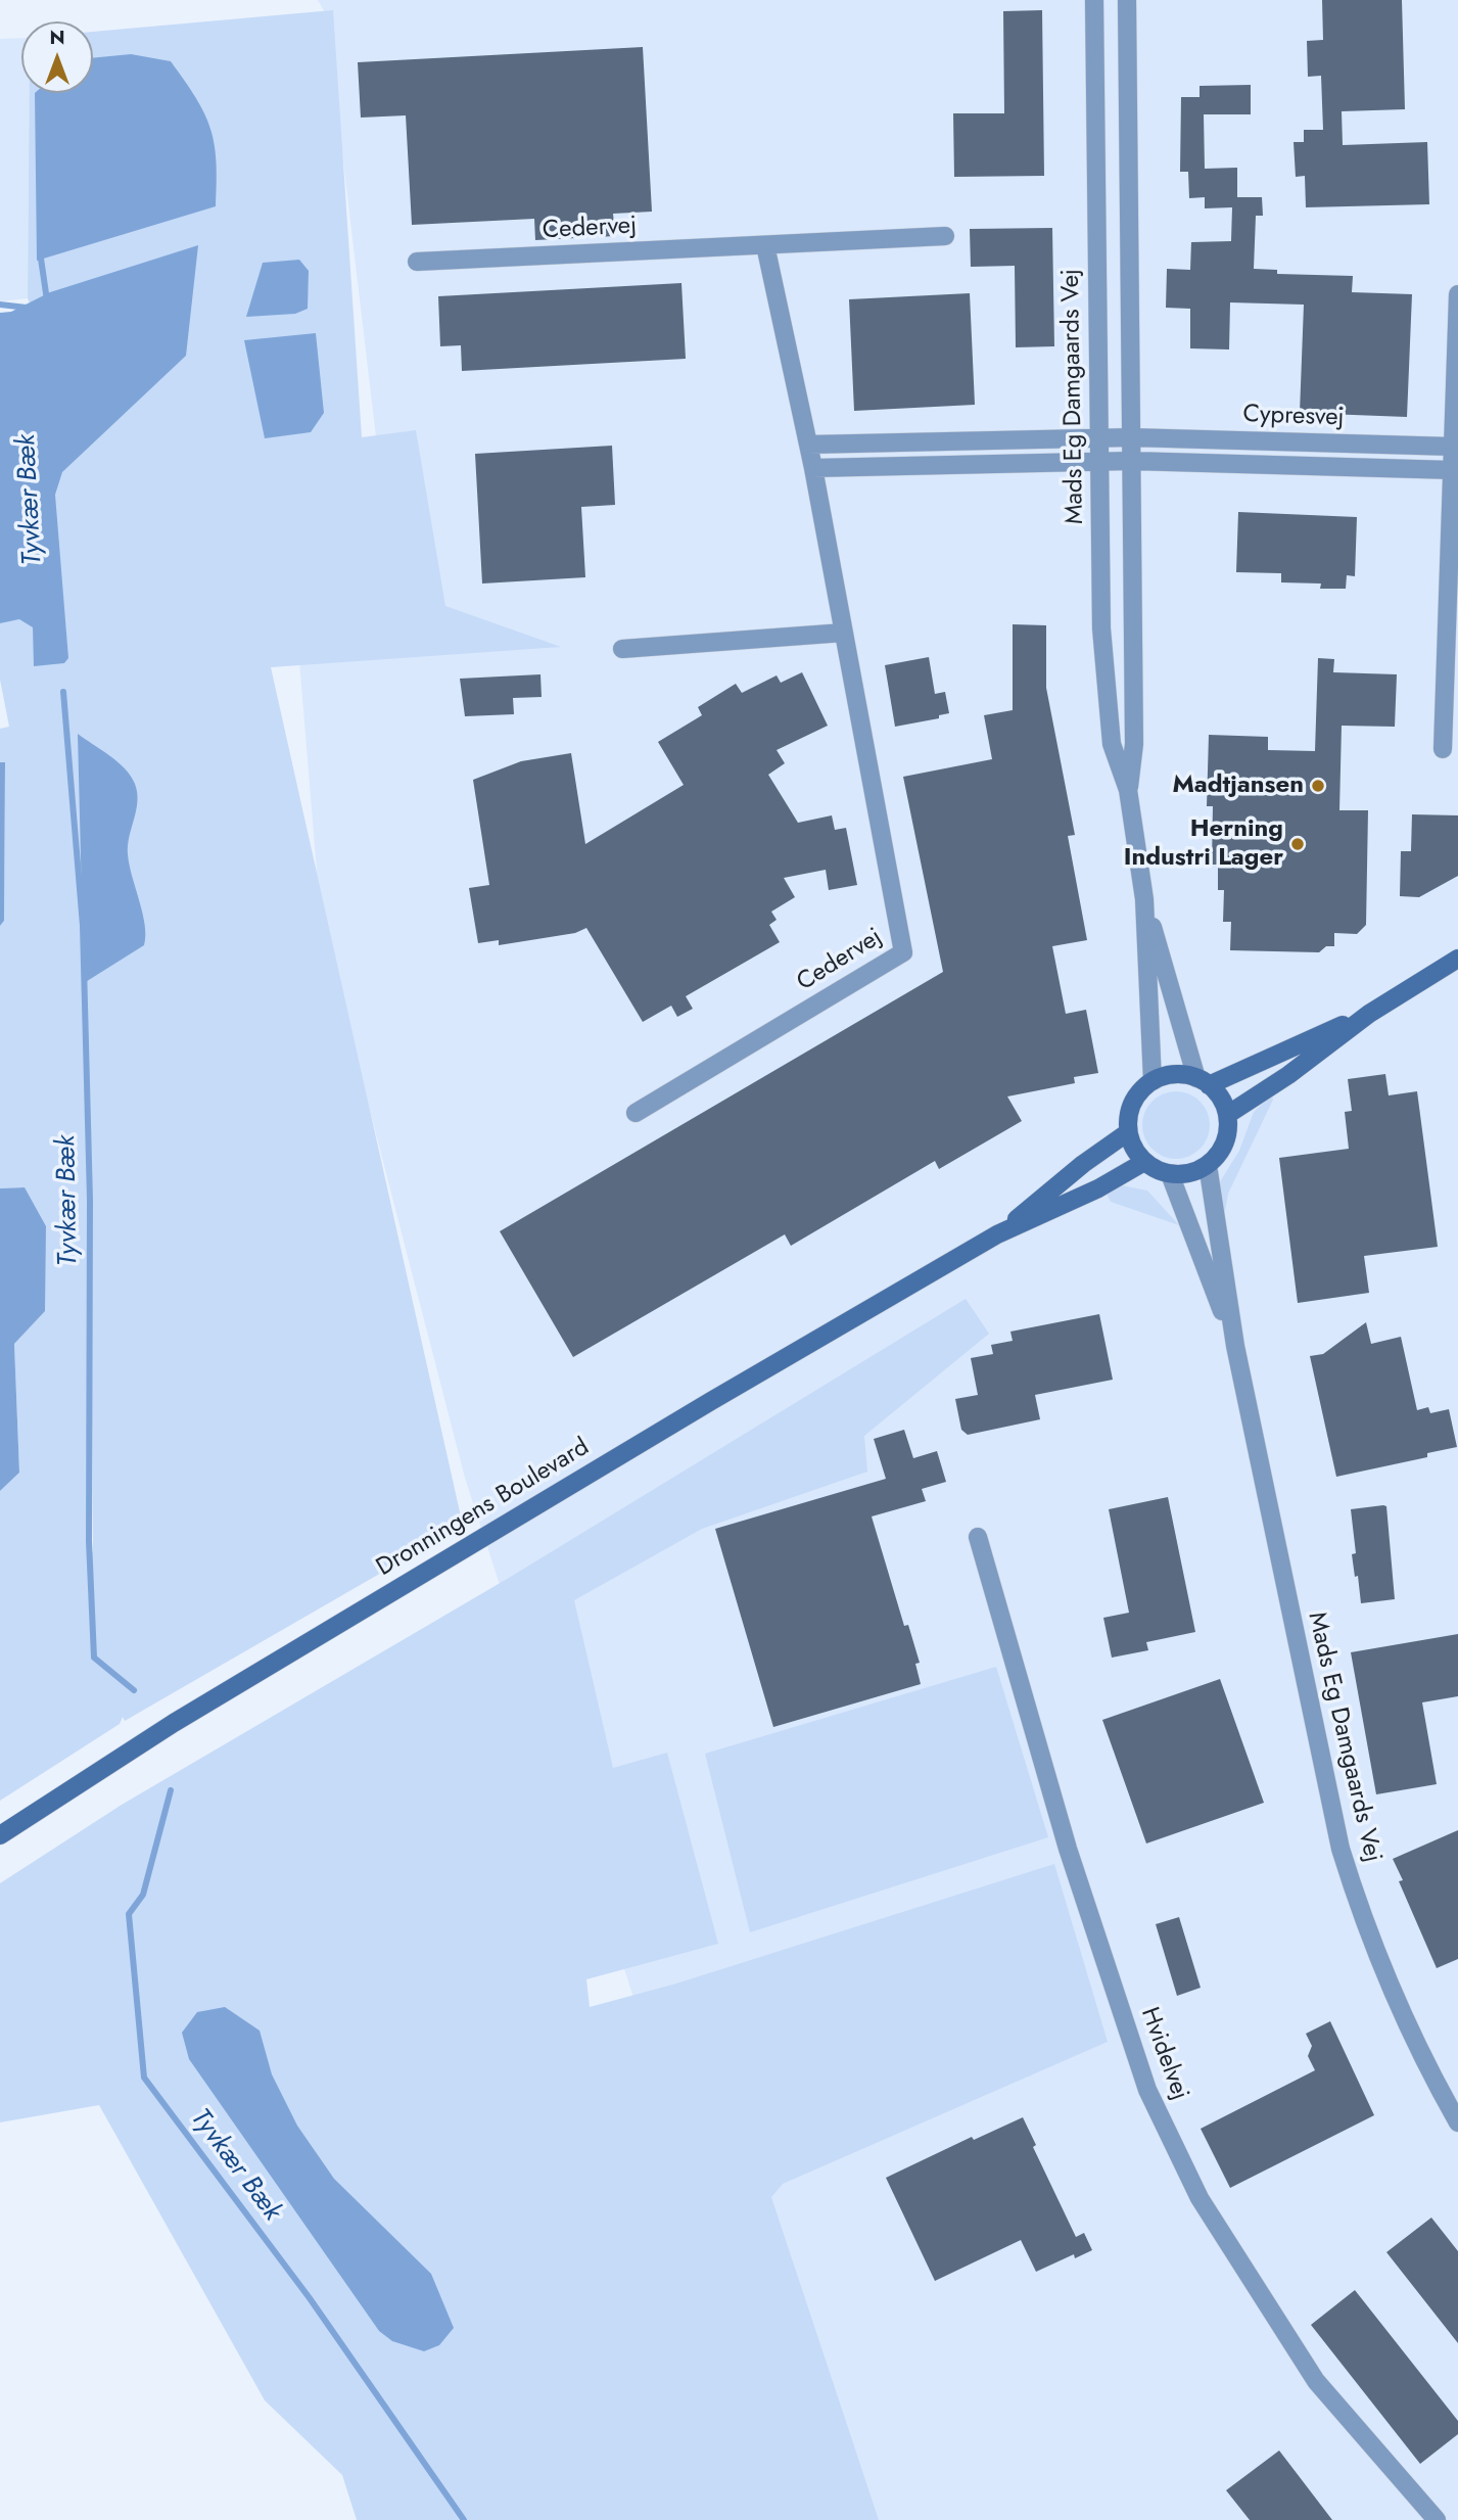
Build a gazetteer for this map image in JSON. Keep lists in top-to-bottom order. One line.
{"streets":{"main road":["Dronningens Boulevard"],"street":["Cedervej","Mads Eg Damgaards Vej","Cypresvej","Hvidelvej"]},"crossings":[["Mads Eg Damgaards Vej","Cypresvej"],["Mads Eg Damgaards Vej","Dronningens Boulevard"]],"water":["Tyvkær Bæk"],"places":["Madtjansen","Herning Industri Lager"],"north":"top"}
